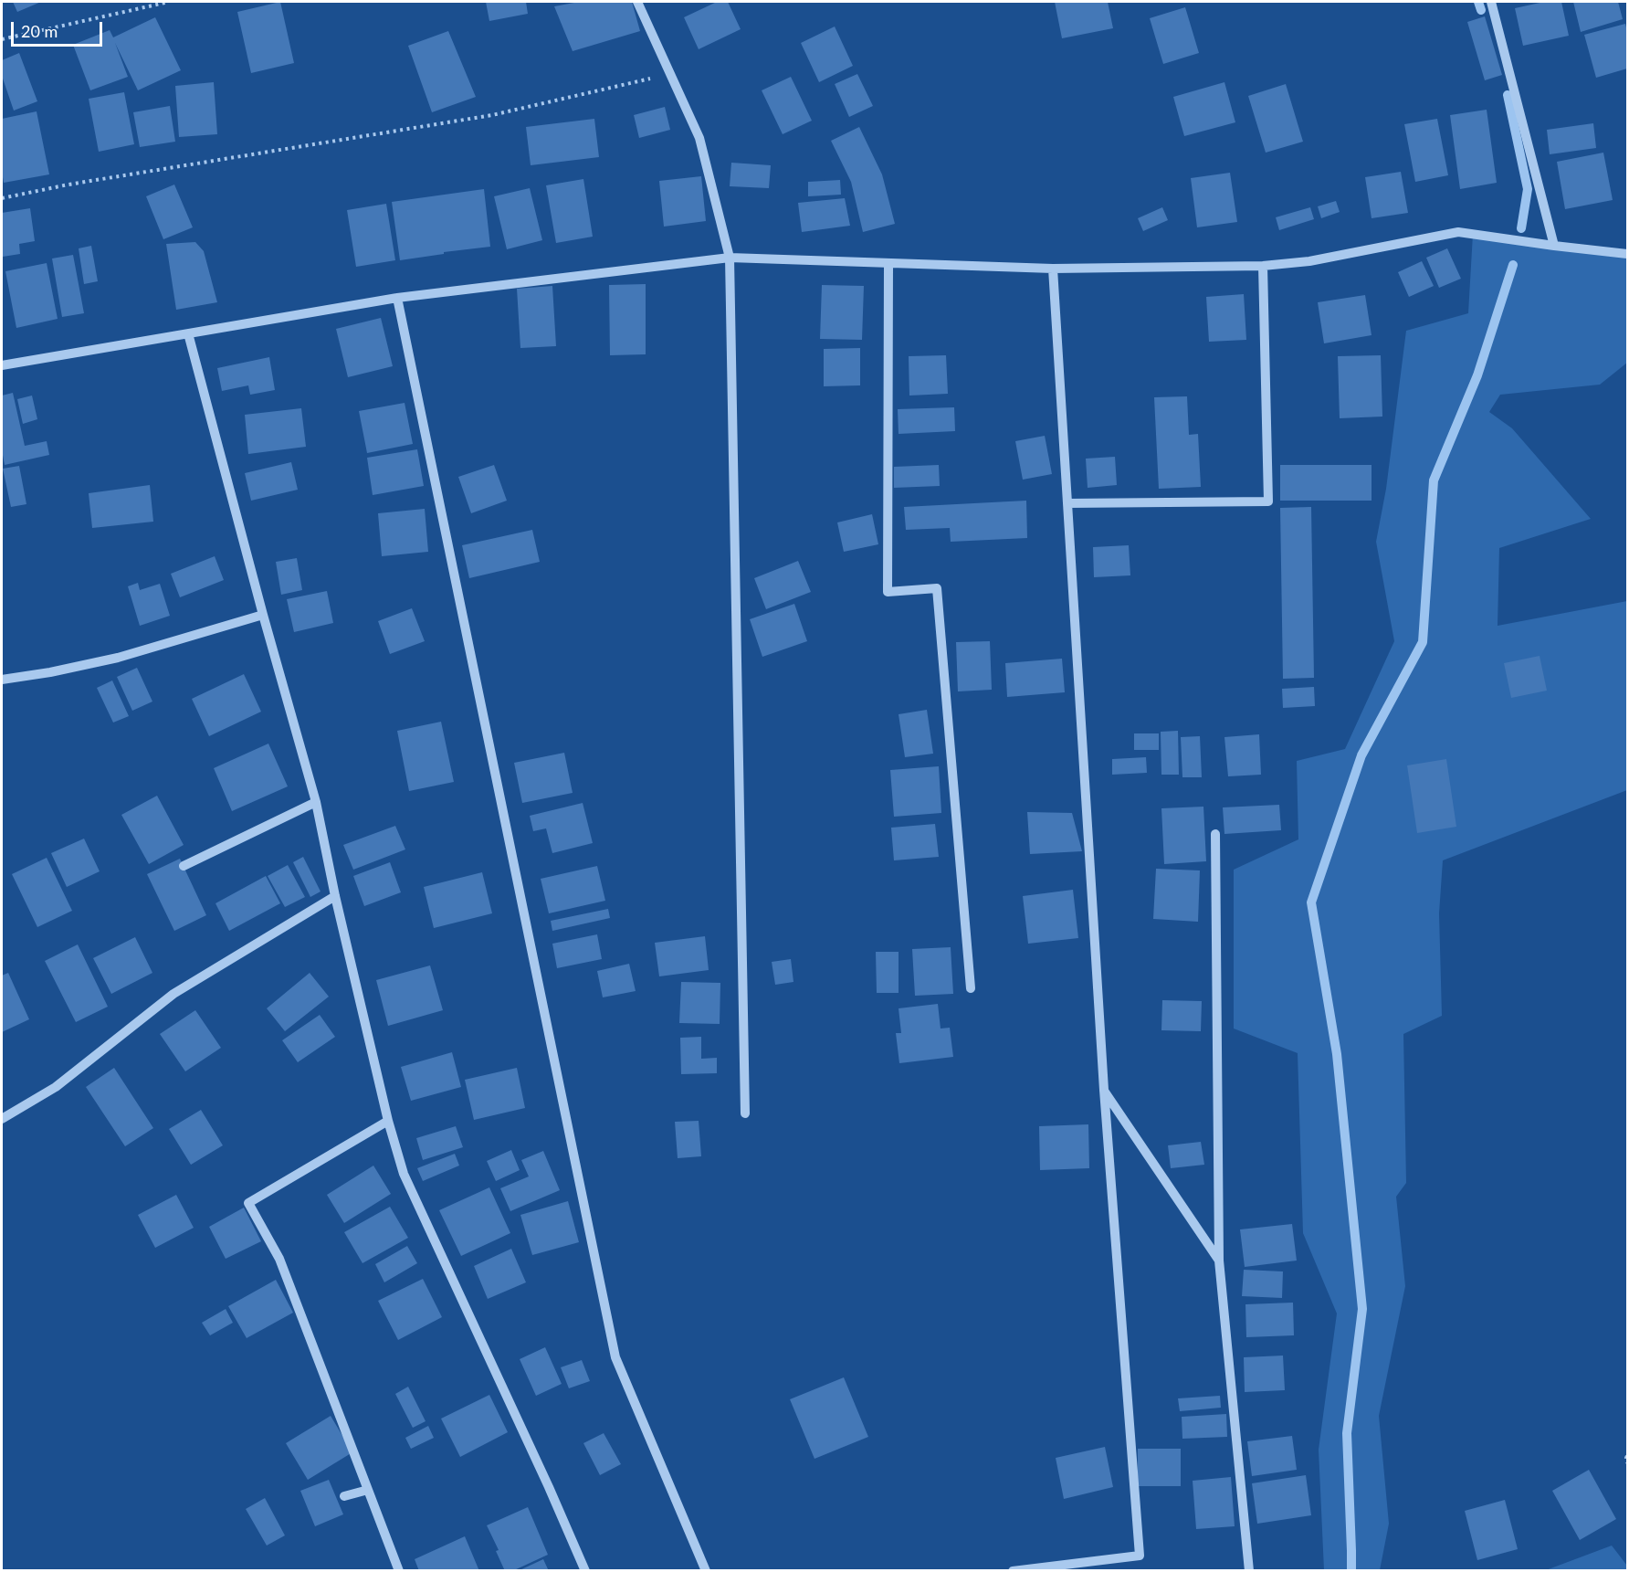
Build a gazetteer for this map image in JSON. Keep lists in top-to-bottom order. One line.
{"scale_bar":"20 m"}
